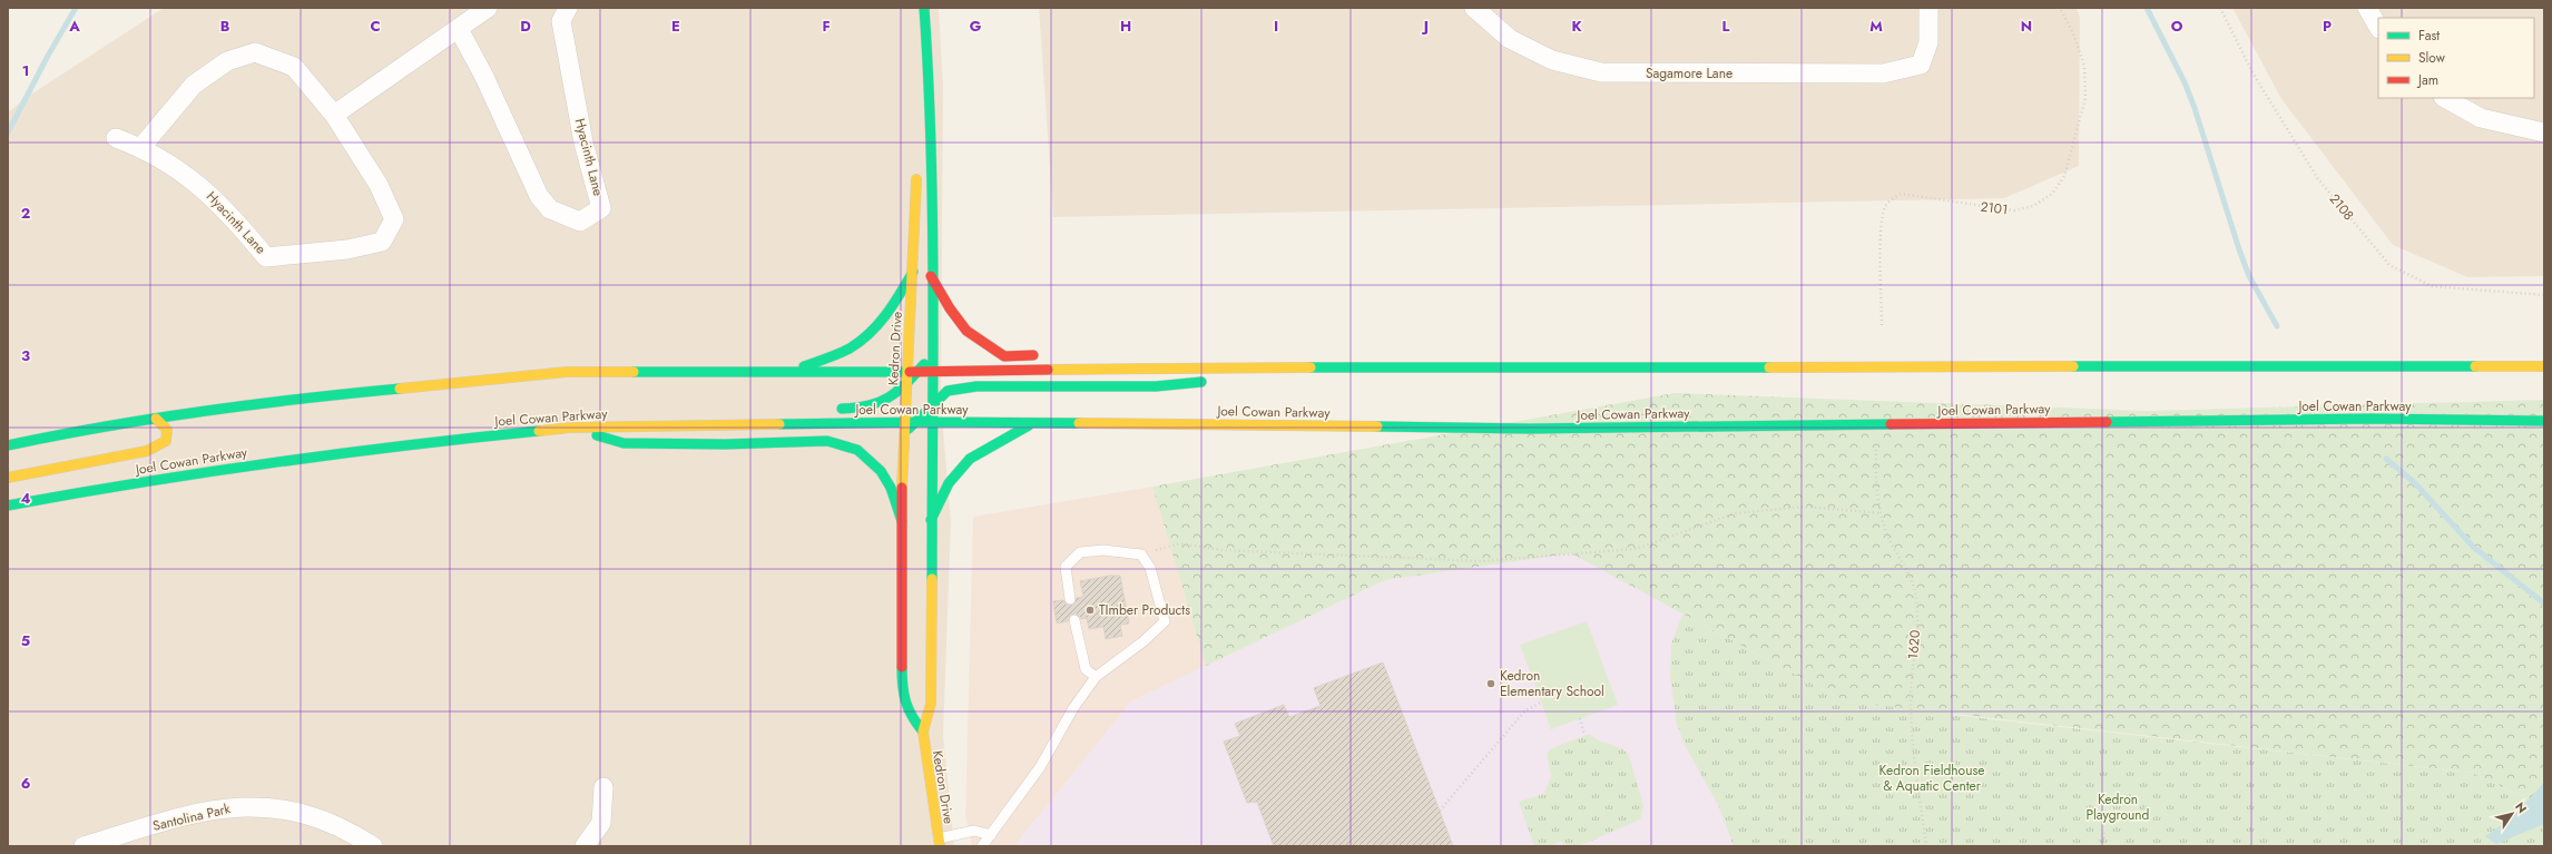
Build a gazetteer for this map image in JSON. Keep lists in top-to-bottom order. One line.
{"streets":{"main road":["Kedron Drive","Joel Cowan Parkway"],"street":["Sagamore Lane","Hyacinth Lane","Santolina Park"],"path":["2108","2101","1620"]},"crossings":[["Kedron Drive","Joel Cowan Parkway"]],"parks":["Kedron Fieldhouse & Aquatic Center","Kedron Playground"],"places":["TImber Products","Kedron Elementary School"],"legend":["Fast","Slow","Jam"],"north":"top right","grid":{"columns":["A","B","C","D","E","F","G","H","I","J","K","L","M","N","O","P"],"rows":["1","2","3","4","5","6"]}}
